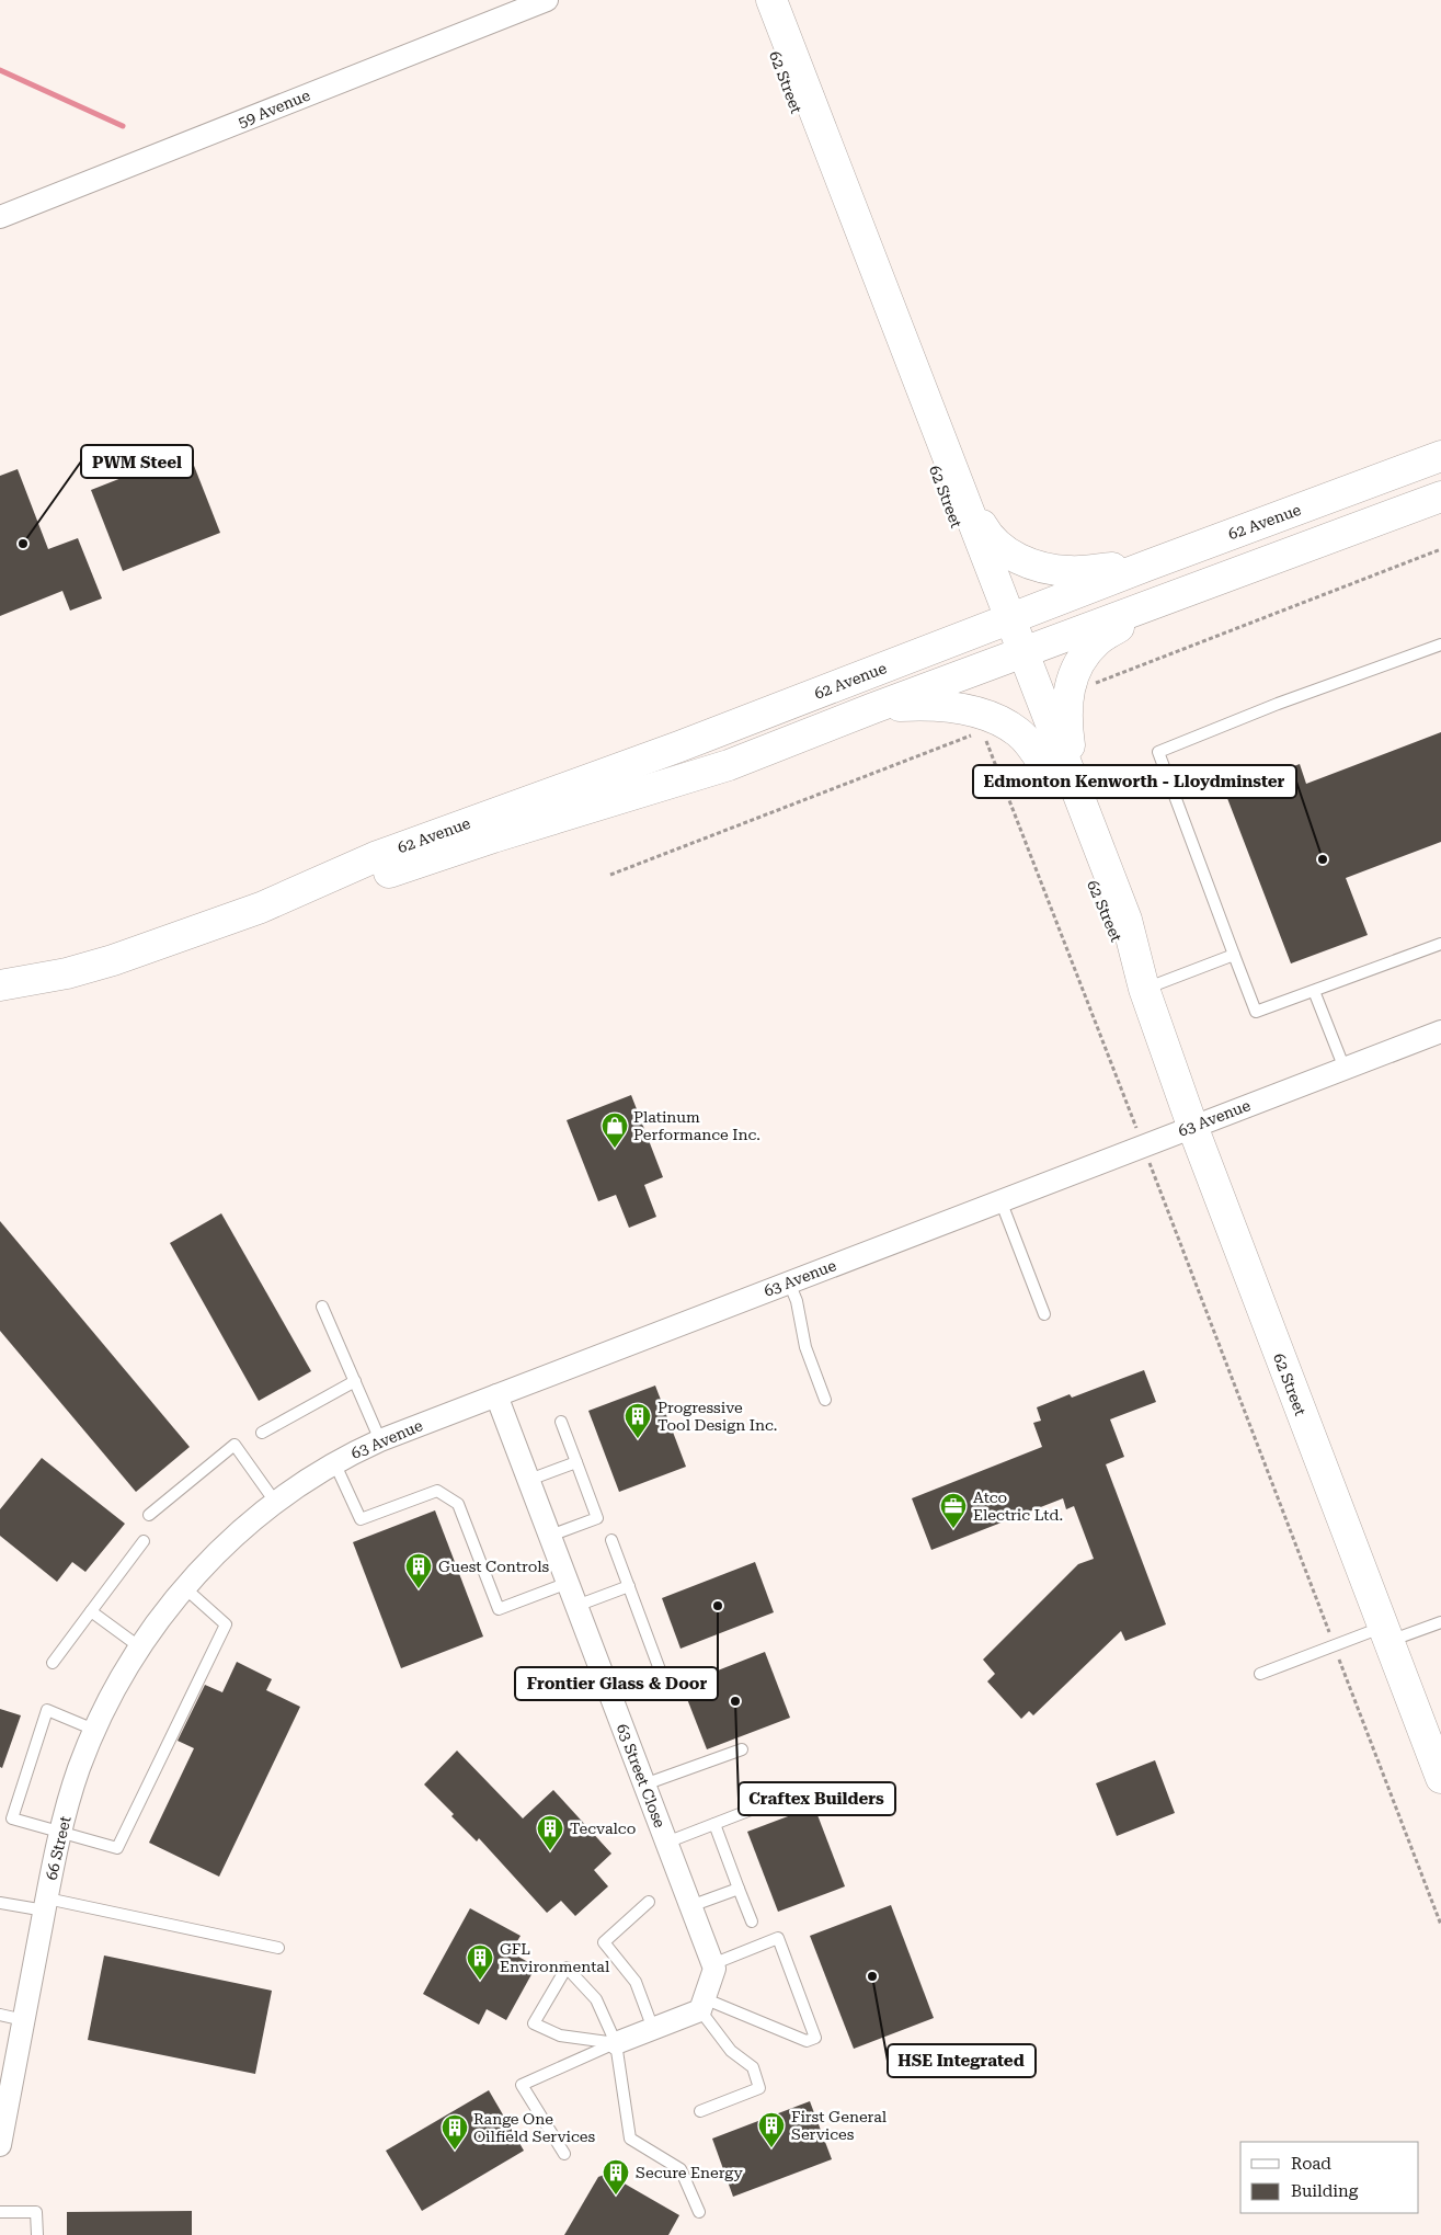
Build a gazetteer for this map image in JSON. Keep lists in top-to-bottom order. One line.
{"streets":{"main road":["62 Street","62 Avenue"],"street":["59 Avenue","63 Avenue","63 Street Close","66 Street"]},"crossings":[["62 Street","62 Avenue"],["62 Street","63 Avenue"],["63 Avenue","63 Street Close"],["63 Avenue","66 Street"]],"places":{"other":["PWM Steel","Edmonton Kenworth - Lloydminster","Frontier Glass & Door","Craftex Builders","HSE Integrated"],"shop":["Platinum Performance Inc."],"building":["Progressive Tool Design Inc.","Guest Controls","Tecvalco","GFL Environmental","First General Services","Range One Oilfield Services","Secure Energy"],"office":["Atco Electric Ltd."]},"legend":["Road","Building"]}
